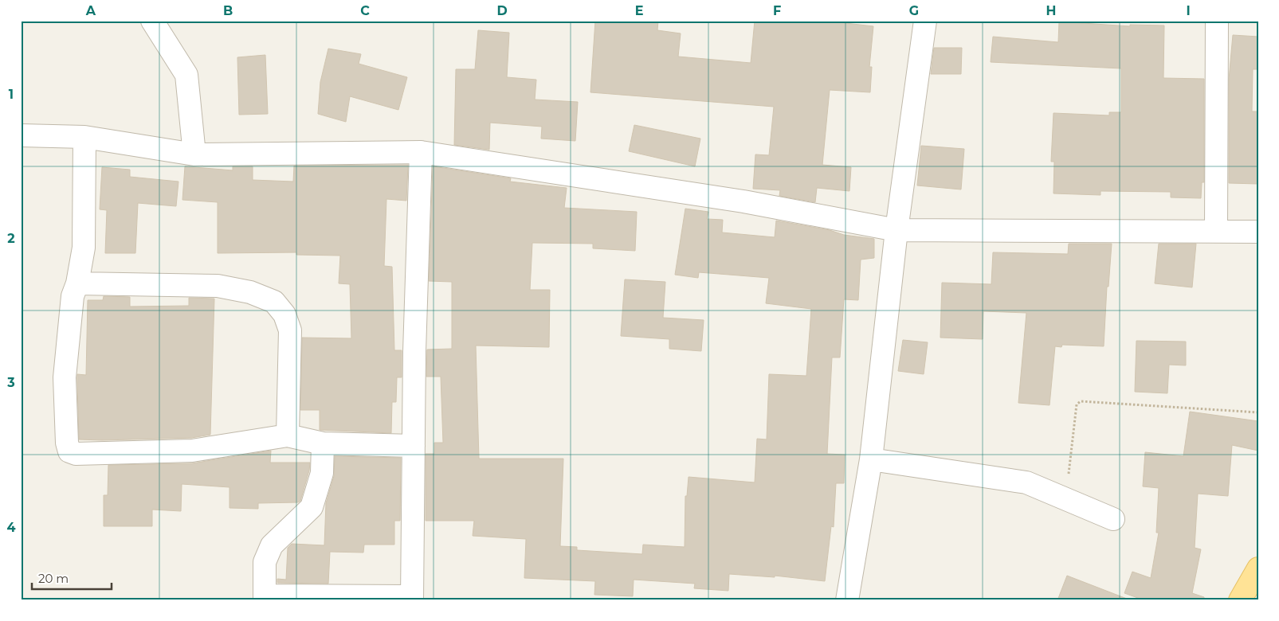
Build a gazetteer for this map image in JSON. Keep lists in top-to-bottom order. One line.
{"scale_bar":"20 m","grid":{"columns":["A","B","C","D","E","F","G","H","I"],"rows":["1","2","3","4"]}}
